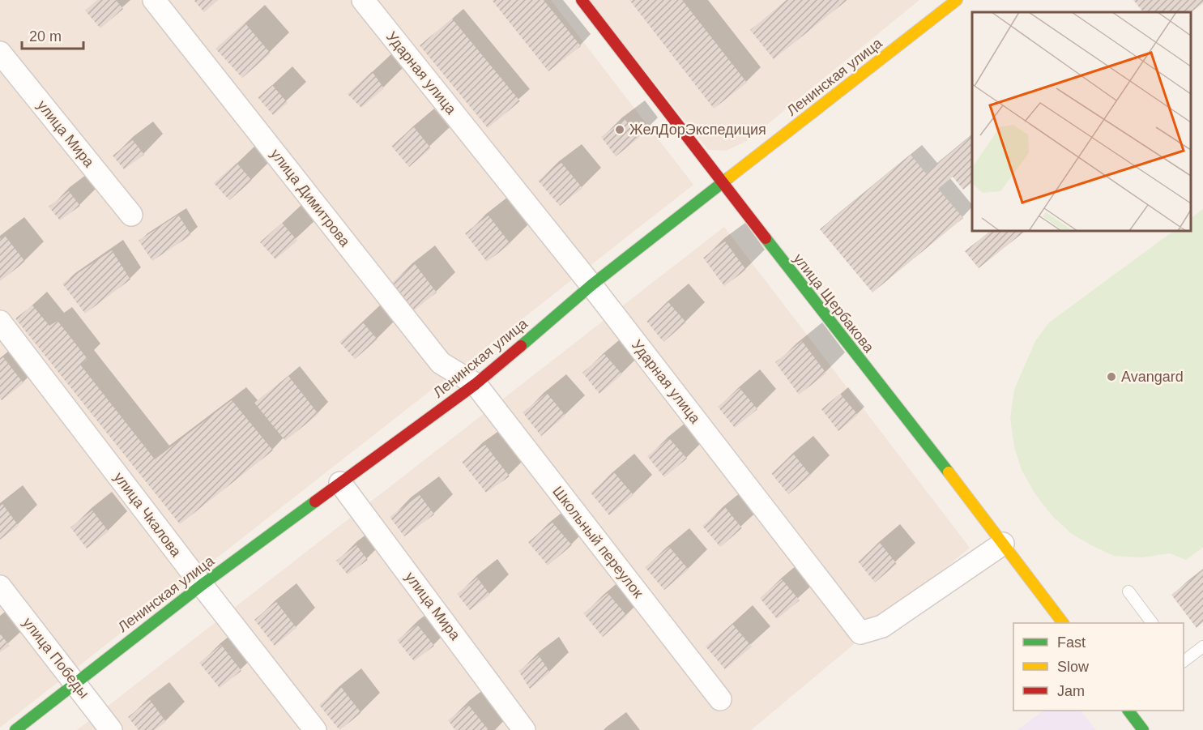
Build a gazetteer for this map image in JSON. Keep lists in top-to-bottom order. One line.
{"streets":{"main road":["Ленинская улица","улица Щербакова"],"street":["Ударная улица","улица Мира","улица Димитрова","улица Чкалова","Школьный переулок","улица Победы"]},"crossings":[["Ударная улица","Ленинская улица"],["Ударная улица","улица Щербакова"],["Ленинская улица","улица Мира"],["Ленинская улица","улица Димитрова"],["Ленинская улица","улица Щербакова"],["Ленинская улица","улица Чкалова"],["Ленинская улица","Школьный переулок"],["Ленинская улица","улица Победы"],["улица Димитрова","Школьный переулок"]],"places":["ЖелДорЭкспедиция","Avangard"],"legend":["Fast","Slow","Jam"],"scale_bar":"20 m"}
